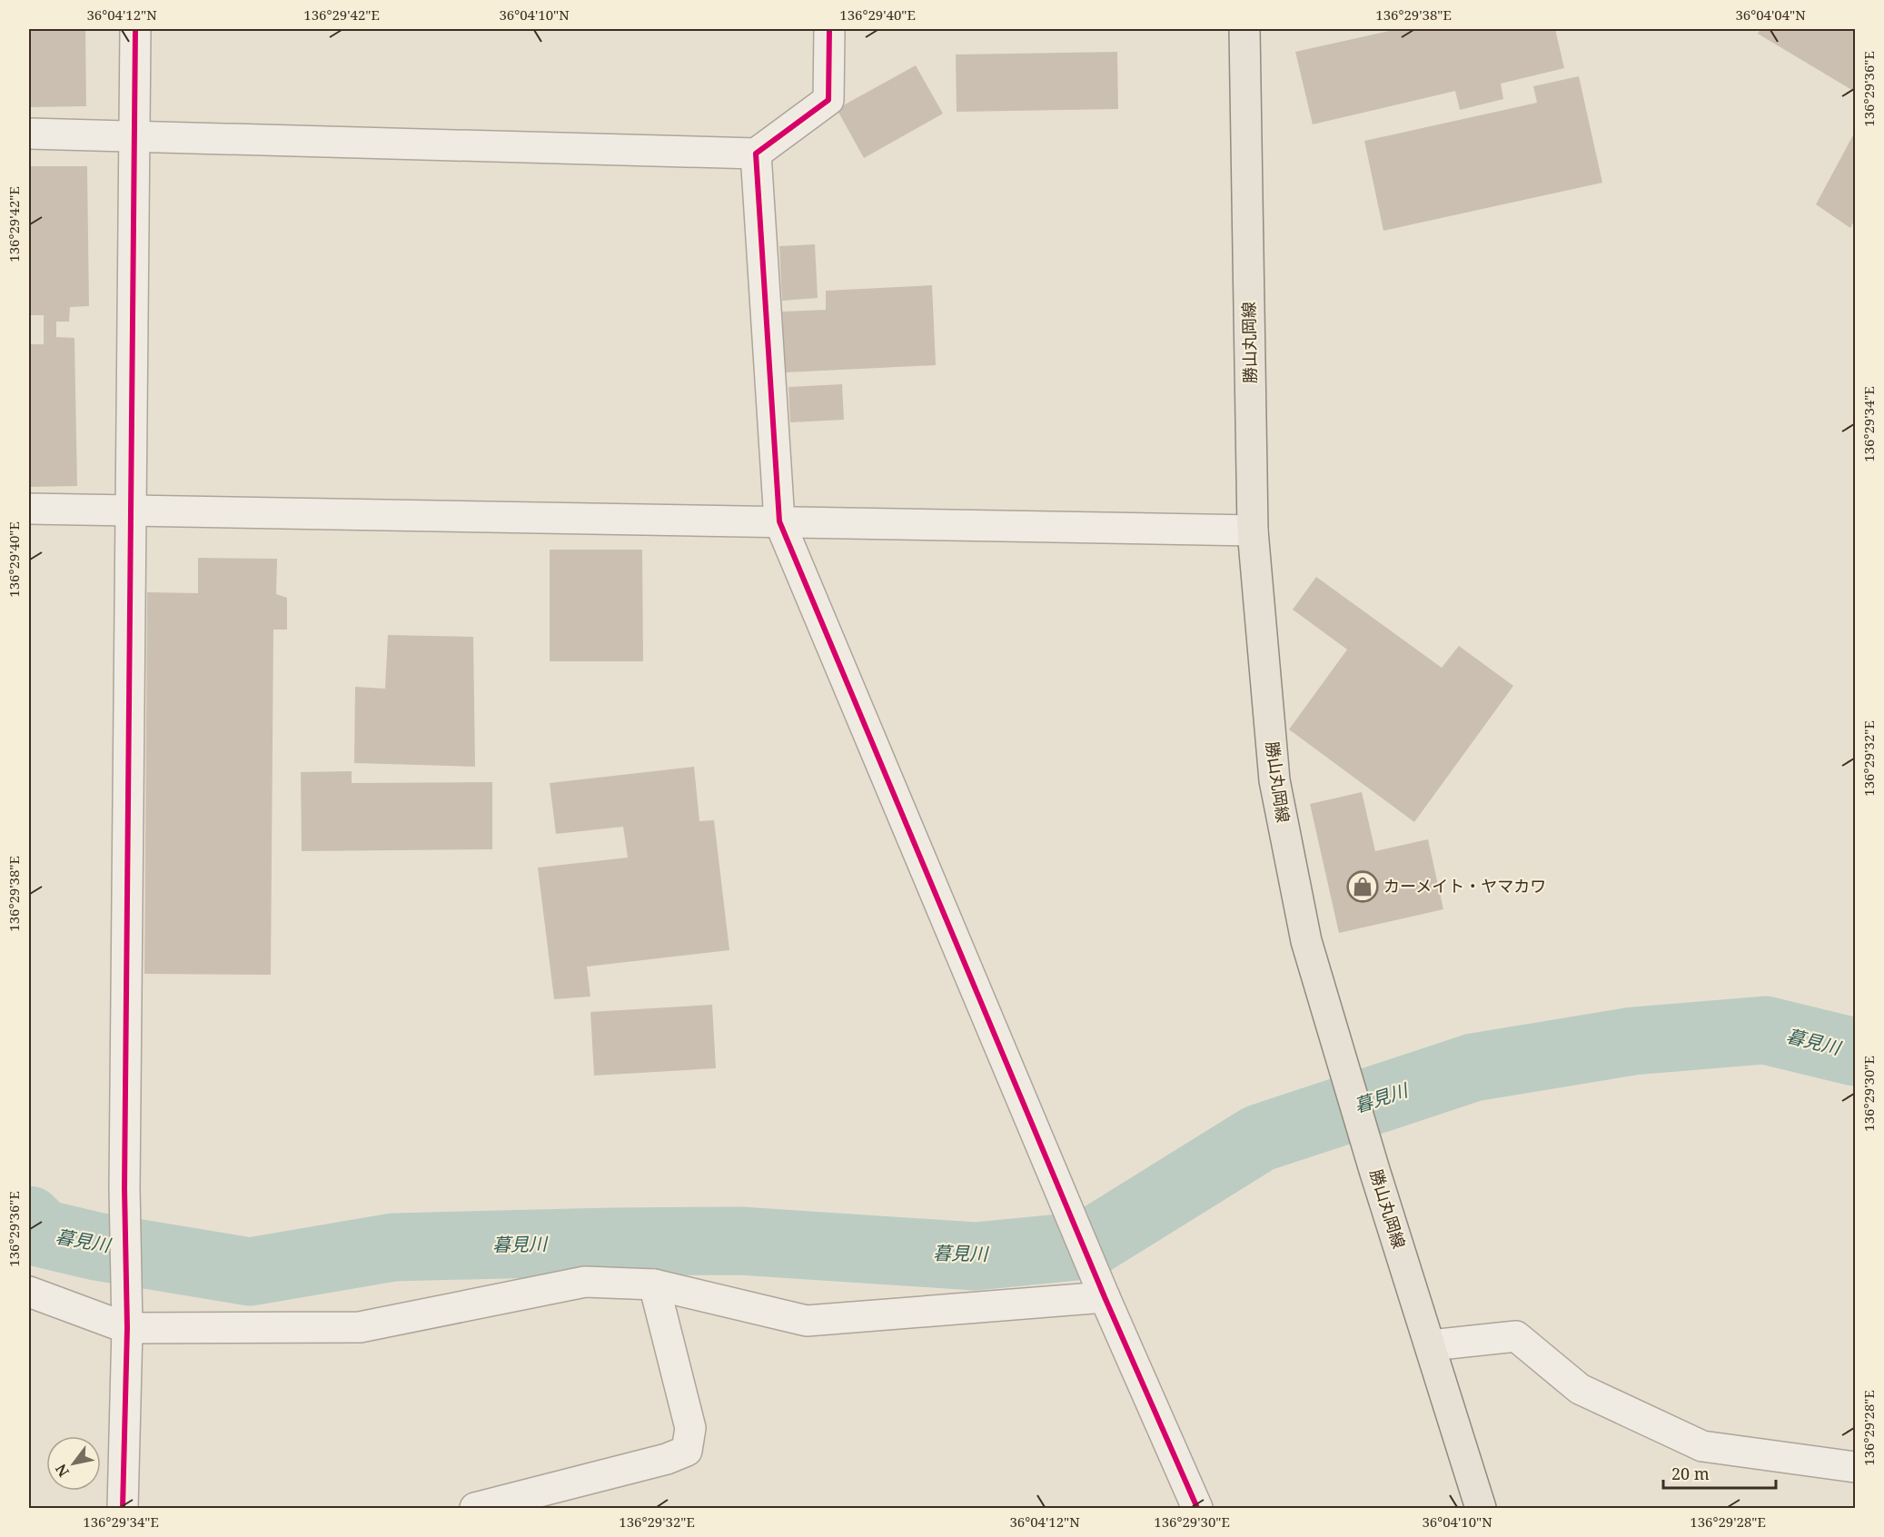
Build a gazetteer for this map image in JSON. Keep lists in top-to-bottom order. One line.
{"streets":{"main road":["勝山丸岡線"]},"water":["暮見川"],"places":{"shop":["カーメイト・ヤマカワ"]},"scale_bar":"20 m","north":"bottom left","coordinates":["36°04'12\"N","136°29'42\"E","36°04'10\"N","136°29'40\"E","136°29'38\"E","36°04'04\"N","136°29'36\"E","136°29'34\"E","136°29'32\"E","136°29'30\"E","136°29'28\"E"]}
